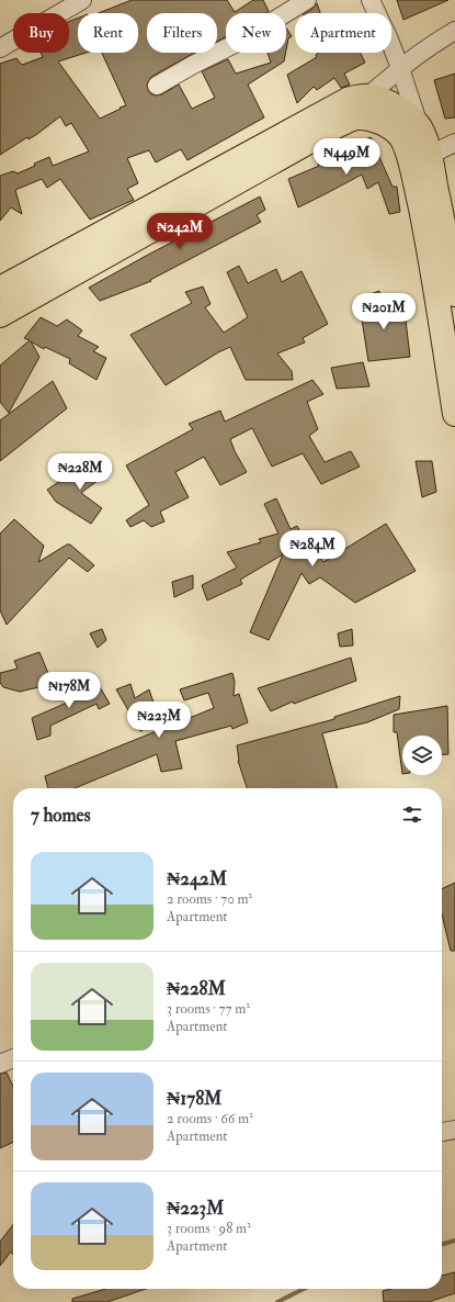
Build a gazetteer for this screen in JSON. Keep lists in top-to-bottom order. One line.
{"page":{"chip":["Buy","Rent","Filters","New","Apartment"],"price":["₦449M","₦242M","₦201M","₦228M","₦284M","₦178M","₦223M"],"heading":"7 homes","list":[{"name":"₦242M","note":"2 rooms · 70 m² · Apartment"},{"name":"₦228M","note":"3 rooms · 77 m² · Apartment"},{"name":"₦178M","note":"2 rooms · 66 m² · Apartment"},{"name":"₦223M","note":"3 rooms · 98 m² · Apartment"}]}}
